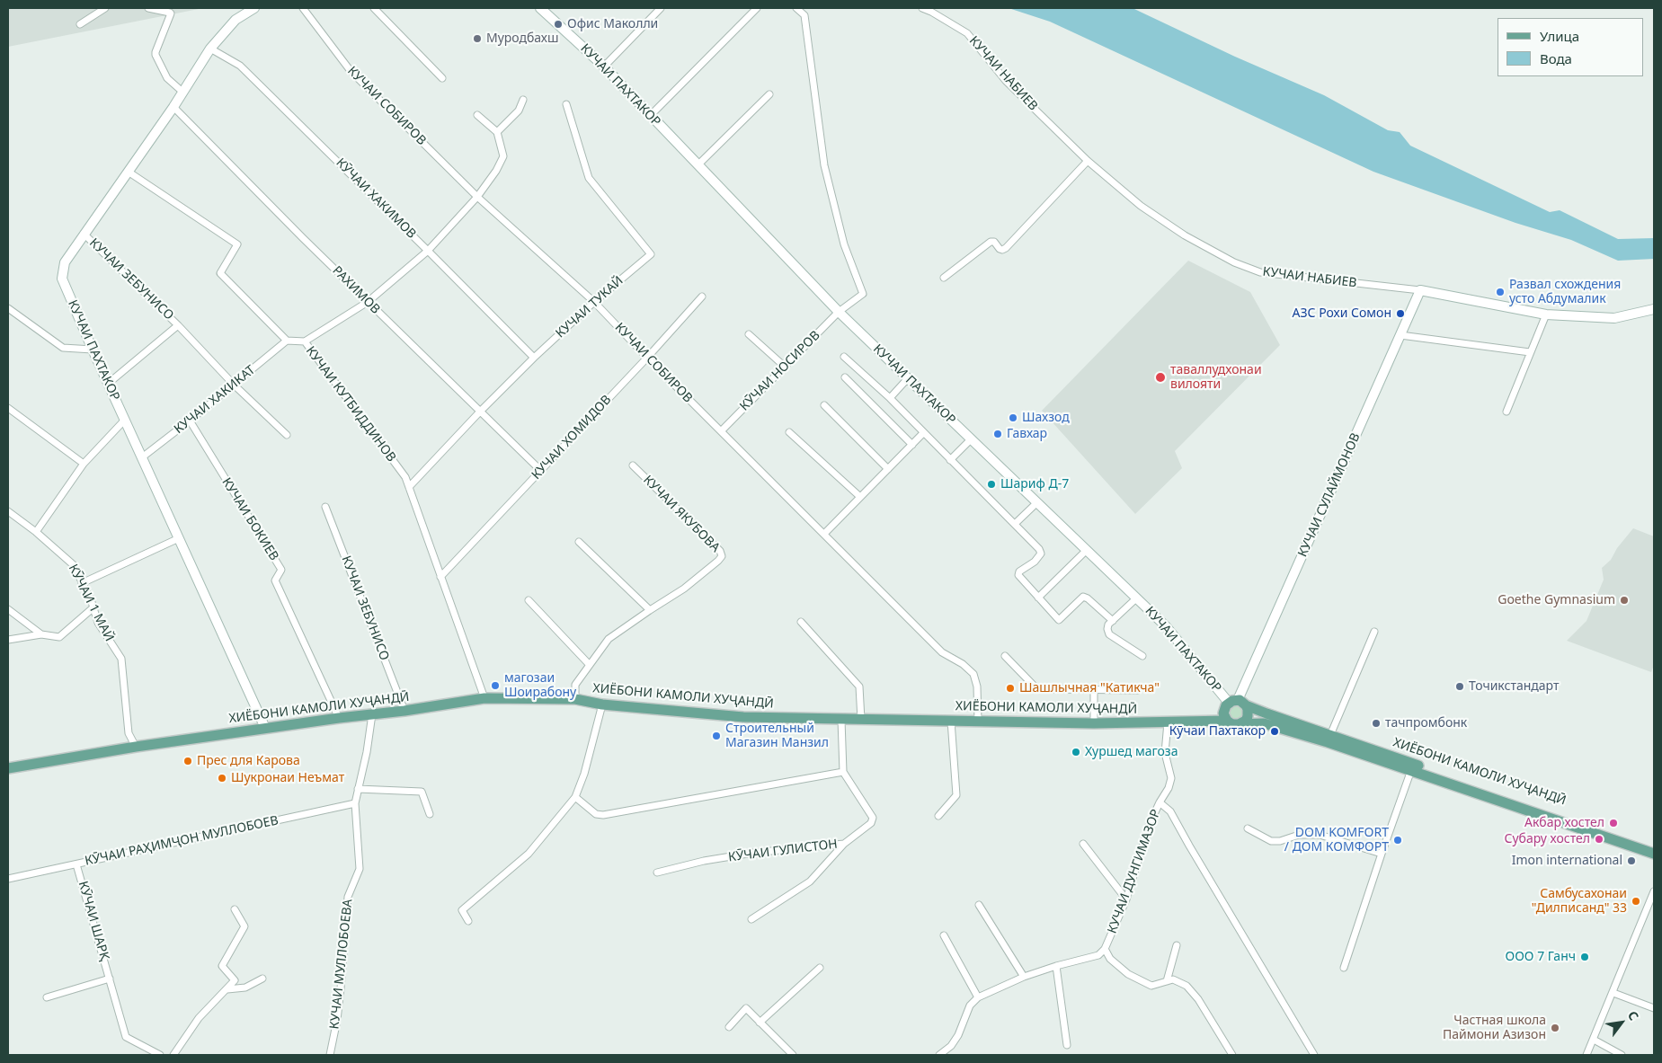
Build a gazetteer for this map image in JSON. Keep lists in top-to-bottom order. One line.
{"streets":{"main road":["КУЧАИ НАБИЕВ","КУЧАИ ПАХТАКОР","КУЧАИ СУЛАЙМОНОВ","ХИЁБОНИ КАМОЛИ ХУҶАНДӢ"],"street":["КУЧАИ СОБИРОВ","КӮЧАИ ХАКИМОВ","КУЧАИ ЗЕБУНИСО","РАХИМОВ","КУЧАИ ТУКАЙ","КӮЧАИ НОСИРОВ","КУЧАИ ХАКИКАТ","КУЧАИ КУТБИДДИНОВ","КУЧАИ ХОМИДОВ","КУЧАИ ЯКУБОВА","КУЧАИ БОКИЕВ","КӮЧАИ 1 МАЙ","КӮЧАИ РАҲИМҶОН МУЛЛОБОЕВ","КӮЧАИ ГУЛИСТОН","КУЧАИ ДУНГИМАЗОР","КӮЧАИ ШАРҚ","КУЧАИ МУЛЛОБОЕВА"]},"crossings":[["КУЧАИ НАБИЕВ","КУЧАИ СУЛАЙМОНОВ"],["КУЧАИ ПАХТАКОР","КӮЧАИ ХАКИМОВ"],["КУЧАИ ПАХТАКОР","КУЧАИ ЗЕБУНИСО"],["КУЧАИ ПАХТАКОР","РАХИМОВ"],["КУЧАИ ПАХТАКОР","КӮЧАИ НОСИРОВ"],["КУЧАИ ПАХТАКОР","КУЧАИ ХАКИКАТ"],["КУЧАИ ПАХТАКОР","КУЧАИ СУЛАЙМОНОВ"],["КУЧАИ ПАХТАКОР","ХИЁБОНИ КАМОЛИ ХУҶАНДӢ"],["КУЧАИ СОБИРОВ","КУЧАИ ТУКАЙ"],["КУЧАИ СОБИРОВ","КӮЧАИ НОСИРОВ"],["КУЧАИ СОБИРОВ","КУЧАИ ХОМИДОВ"],["КУЧАИ СОБИРОВ","ХИЁБОНИ КАМОЛИ ХУҶАНДӢ"],["КӮЧАИ ХАКИМОВ","КУЧАИ ТУКАЙ"],["КУЧАИ ЗЕБУНИСО","КУЧАИ ХАКИКАТ"],["КУЧАИ ЗЕБУНИСО","ХИЁБОНИ КАМОЛИ ХУҶАНДӢ"],["РАХИМОВ","КУЧАИ ТУКАЙ"],["РАХИМОВ","КУЧАИ ХОМИДОВ"],["КУЧАИ ТУКАЙ","КУЧАИ КУТБИДДИНОВ"],["КУЧАИ ХАКИКАТ","КУЧАИ КУТБИДДИНОВ"],["КУЧАИ ХАКИКАТ","КУЧАИ БОКИЕВ"],["КУЧАИ КУТБИДДИНОВ","КУЧАИ ХОМИДОВ"],["КУЧАИ КУТБИДДИНОВ","ХИЁБОНИ КАМОЛИ ХУҶАНДӢ"],["КУЧАИ СУЛАЙМОНОВ","ХИЁБОНИ КАМОЛИ ХУҶАНДӢ"],["КУЧАИ ЯКУБОВА","ХИЁБОНИ КАМОЛИ ХУҶАНДӢ"],["КУЧАИ БОКИЕВ","ХИЁБОНИ КАМОЛИ ХУҶАНДӢ"],["КӮЧАИ 1 МАЙ","ХИЁБОНИ КАМОЛИ ХУҶАНДӢ"],["ХИЁБОНИ КАМОЛИ ХУҶАНДӢ","КУЧАИ ДУНГИМАЗОР"],["ХИЁБОНИ КАМОЛИ ХУҶАНДӢ","КУЧАИ МУЛЛОБОЕВА"],["КӮЧАИ РАҲИМҶОН МУЛЛОБОЕВ","КӮЧАИ ШАРҚ"],["КӮЧАИ РАҲИМҶОН МУЛЛОБОЕВ","КУЧАИ МУЛЛОБОЕВА"]],"places":["Офис Маколли","Муродбахш","Развал схождения усто Абдумалик","АЗС Рохи Сомон","таваллудхонаи вилояти","Шахзод","Гавхар","Шариф Д-7","Goethe Gymnasium","магозаи Шоирабону","Точикстандарт","Шашлычная \"Катикча\"","тачпромбонк","Кӯчаи Пахтакор","Строительный Магазин Манзил","Хуршед магоза","Прес для Карова","Шукронаи Неъмат","Акбар хостел","Субару хостел","DOM KOMFORT / ДОМ КОМФОРТ","Imon international","Самбусахонаи \"Дилписанд\" 33","ООО 7 Ганч","Частная школа Паймони Азизон"],"legend":["Улица","Вода"],"north":"top right"}
